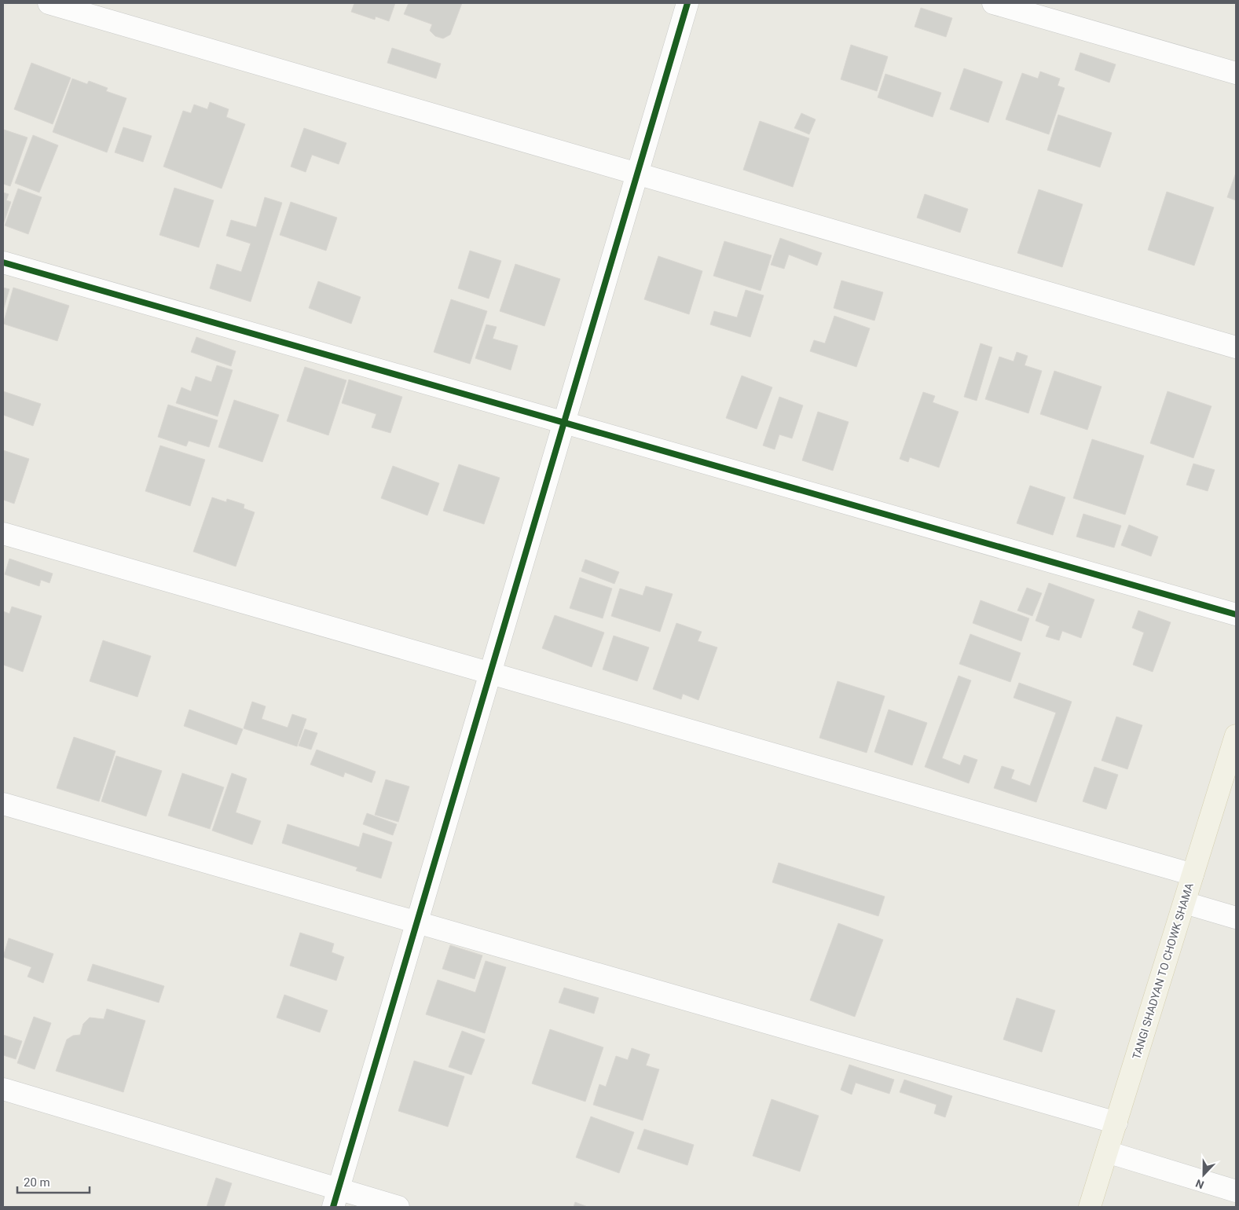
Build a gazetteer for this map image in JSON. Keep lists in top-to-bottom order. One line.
{"streets":{"main road":["TANGI SHADYAN TO CHOWK SHAMA"]},"scale_bar":"20 m","north":"bottom"}
